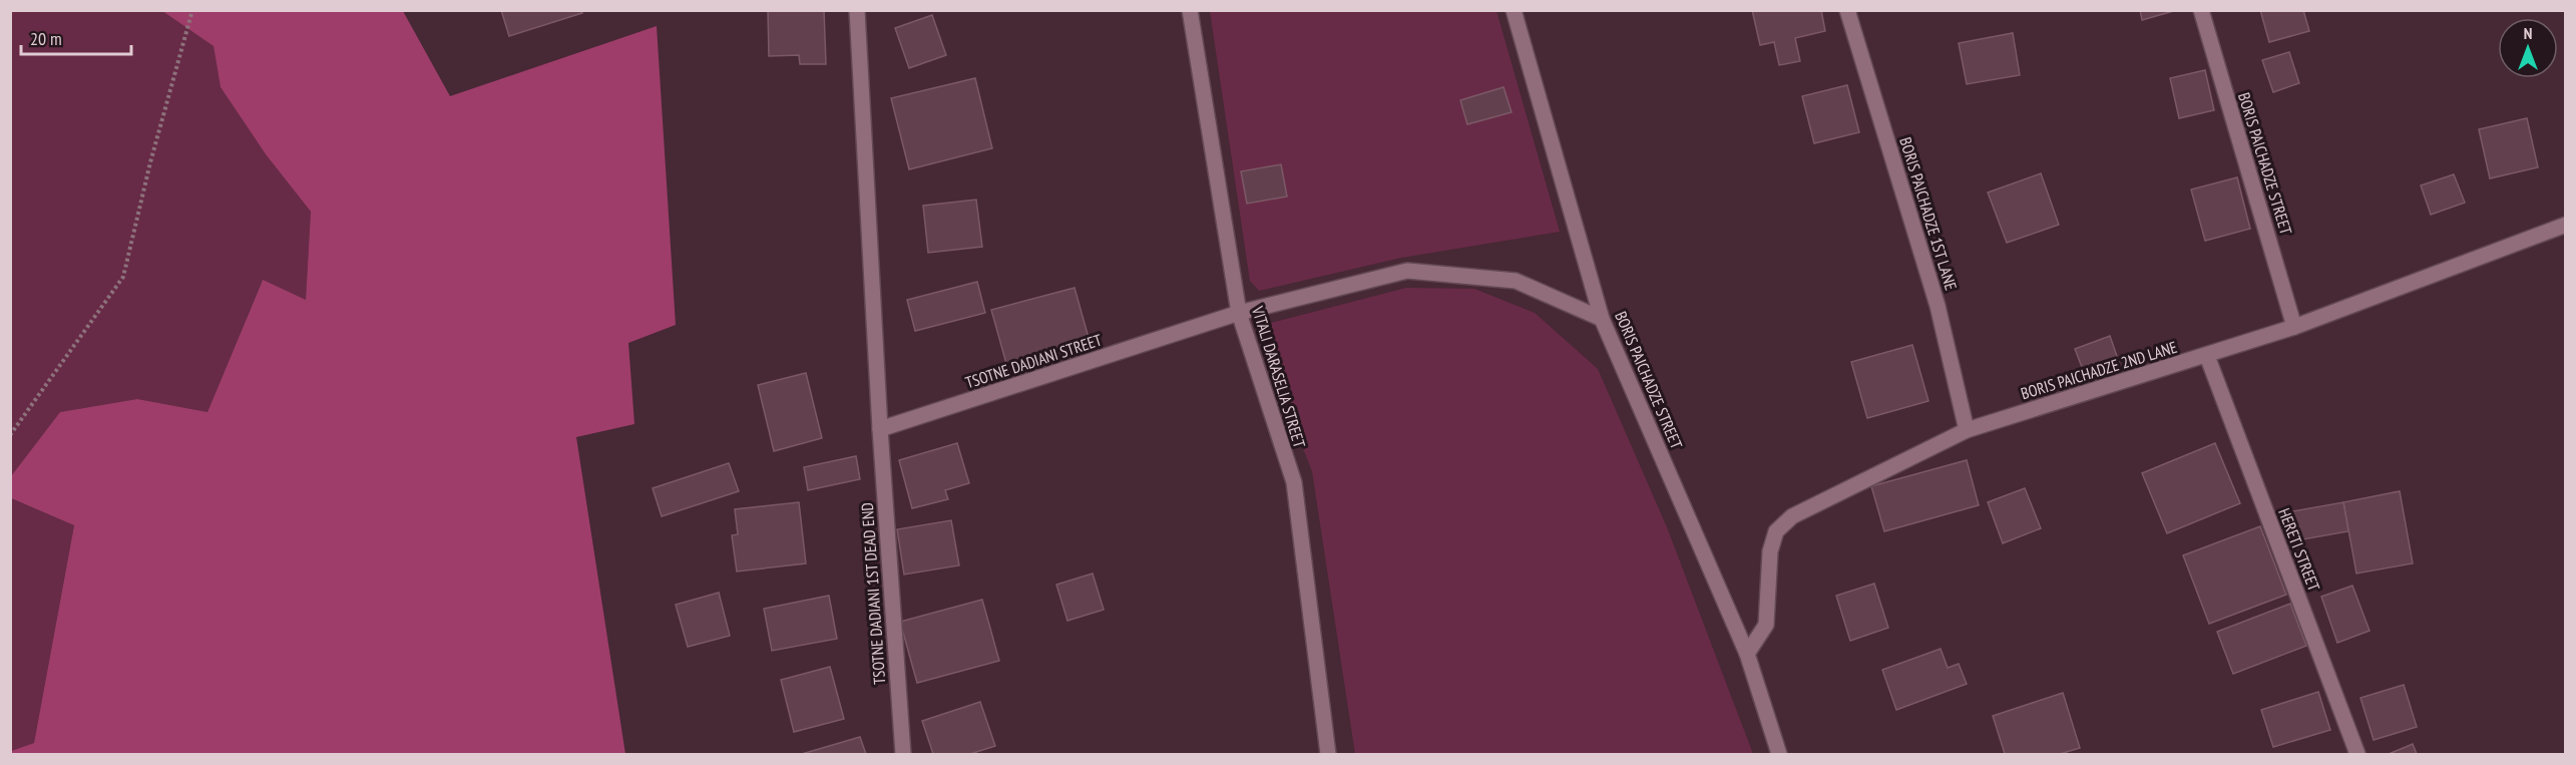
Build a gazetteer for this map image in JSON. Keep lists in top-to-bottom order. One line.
{"streets":{"street":["BORIS PAICHADZE STREET","BORIS PAICHADZE 1ST LANE","TSOTNE DADIANI STREET","BORIS PAICHADZE 2ND LANE","VITALI DARASELIA STREET","HERETI STREET","TSOTNE DADIANI 1ST DEAD END"]},"crossings":[["BORIS PAICHADZE STREET","TSOTNE DADIANI STREET"],["BORIS PAICHADZE STREET","BORIS PAICHADZE 2ND LANE"],["BORIS PAICHADZE 1ST LANE","BORIS PAICHADZE 2ND LANE"],["TSOTNE DADIANI STREET","VITALI DARASELIA STREET"],["TSOTNE DADIANI STREET","TSOTNE DADIANI 1ST DEAD END"],["BORIS PAICHADZE 2ND LANE","HERETI STREET"]],"scale_bar":"20 m","north":"top"}
